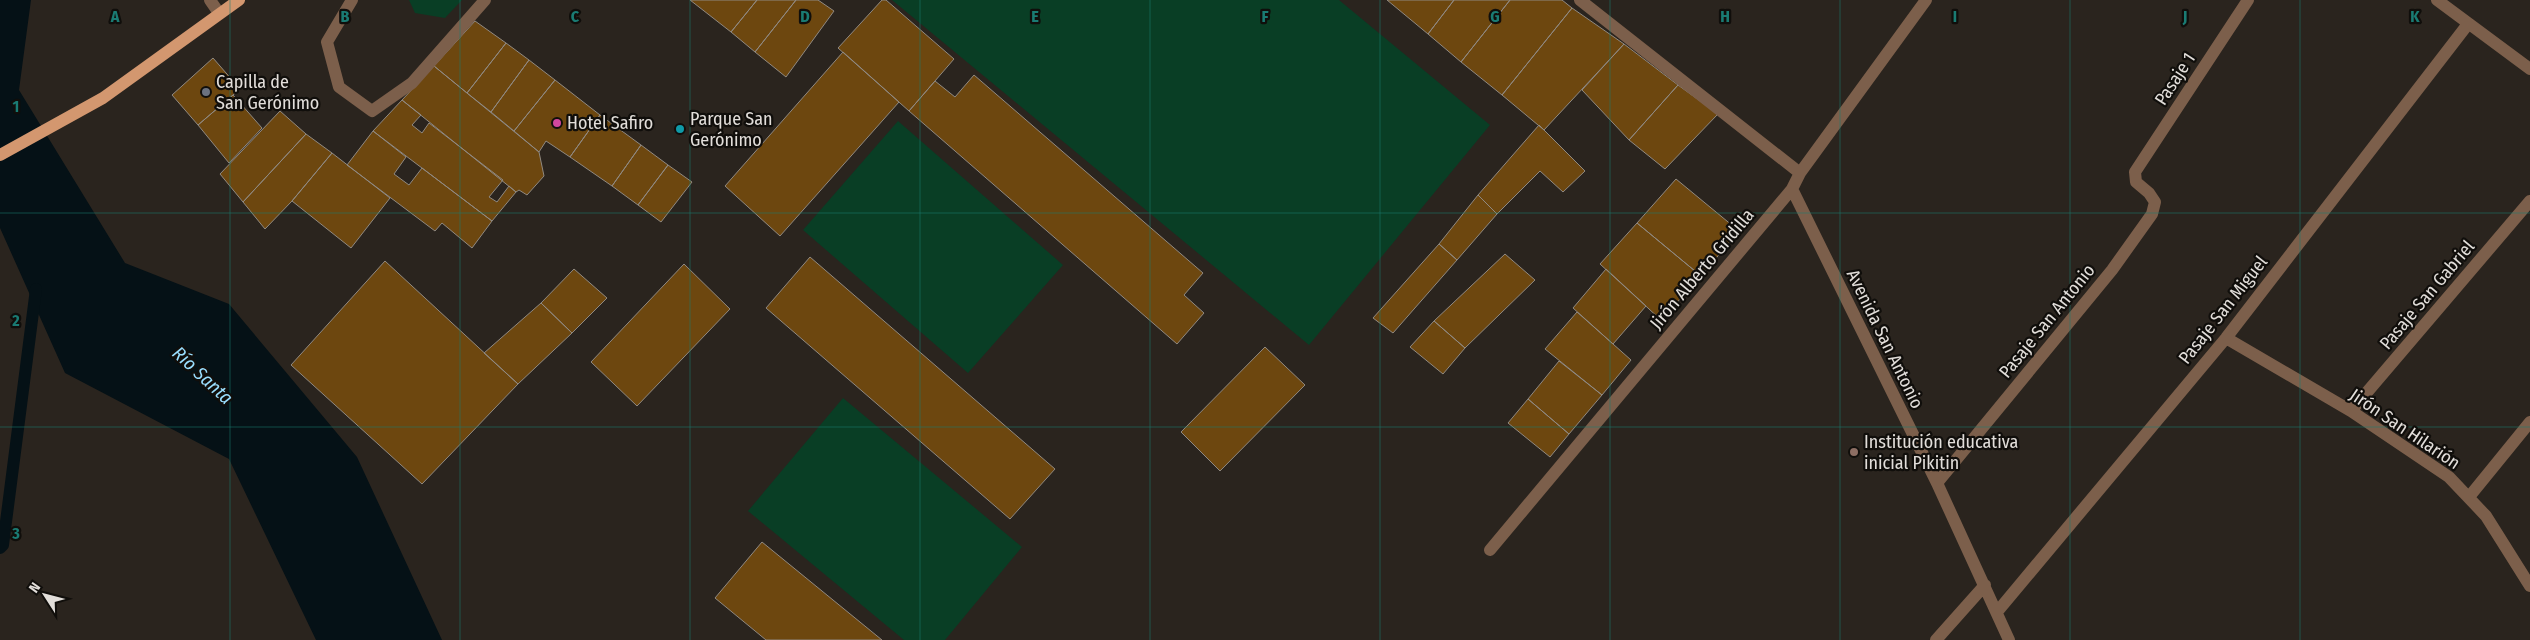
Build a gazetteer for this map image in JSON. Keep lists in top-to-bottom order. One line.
{"streets":{"street":["Pasaje 1","Jirón Alberto Gridilla","Pasaje San Gabriel","Pasaje San Miguel","Pasaje San Antonio","Avenida San Antonio","Jirón San Hilarión"]},"crossings":[["Pasaje 1","Pasaje San Antonio"],["Jirón Alberto Gridilla","Avenida San Antonio"],["Pasaje San Gabriel","Jirón San Hilarión"],["Pasaje San Miguel","Avenida San Antonio"],["Pasaje San Miguel","Jirón San Hilarión"],["Pasaje San Antonio","Avenida San Antonio"]],"water":["Río Santa"],"places":["Capilla de San Gerónimo","Hotel Safiro","Parque San Gerónimo","Institución educativa inicial Pikitin"],"north":"top left","grid":{"columns":["A","B","C","D","E","F","G","H","I","J","K"],"rows":["1","2","3"]}}
